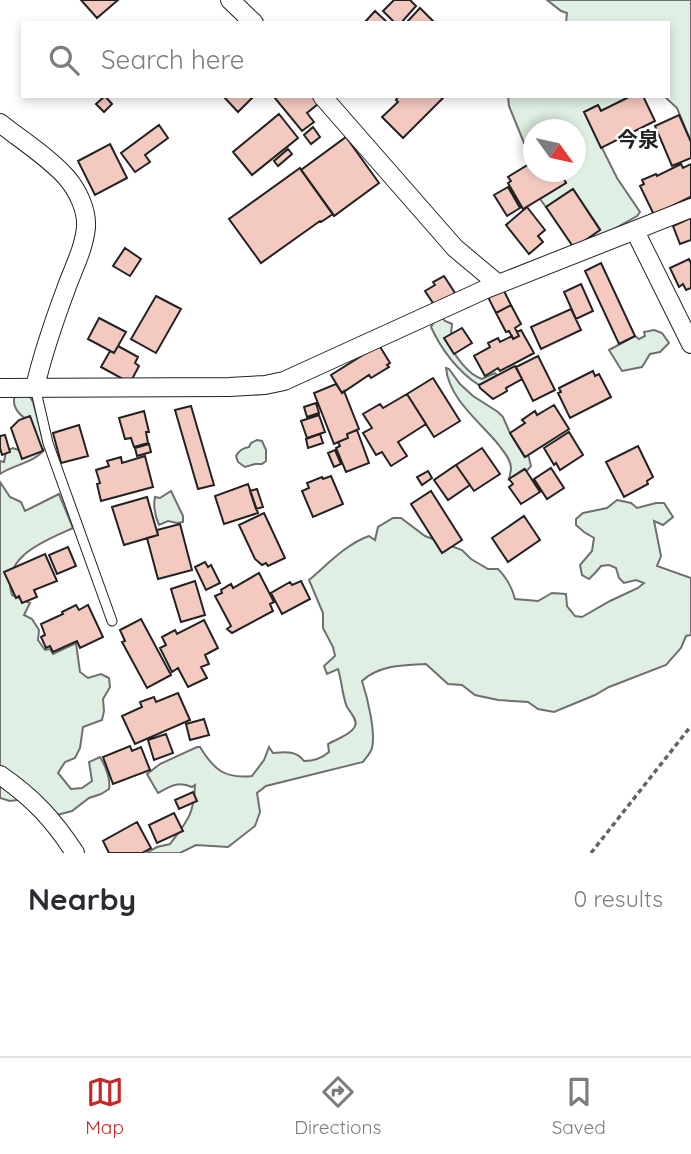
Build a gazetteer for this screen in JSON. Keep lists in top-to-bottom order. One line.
{"districts":["今泉"],"north":"bottom right","page":{"search":"Search here","heading":["Nearby","0 results"],"nav":["Map","Directions","Saved"]}}
